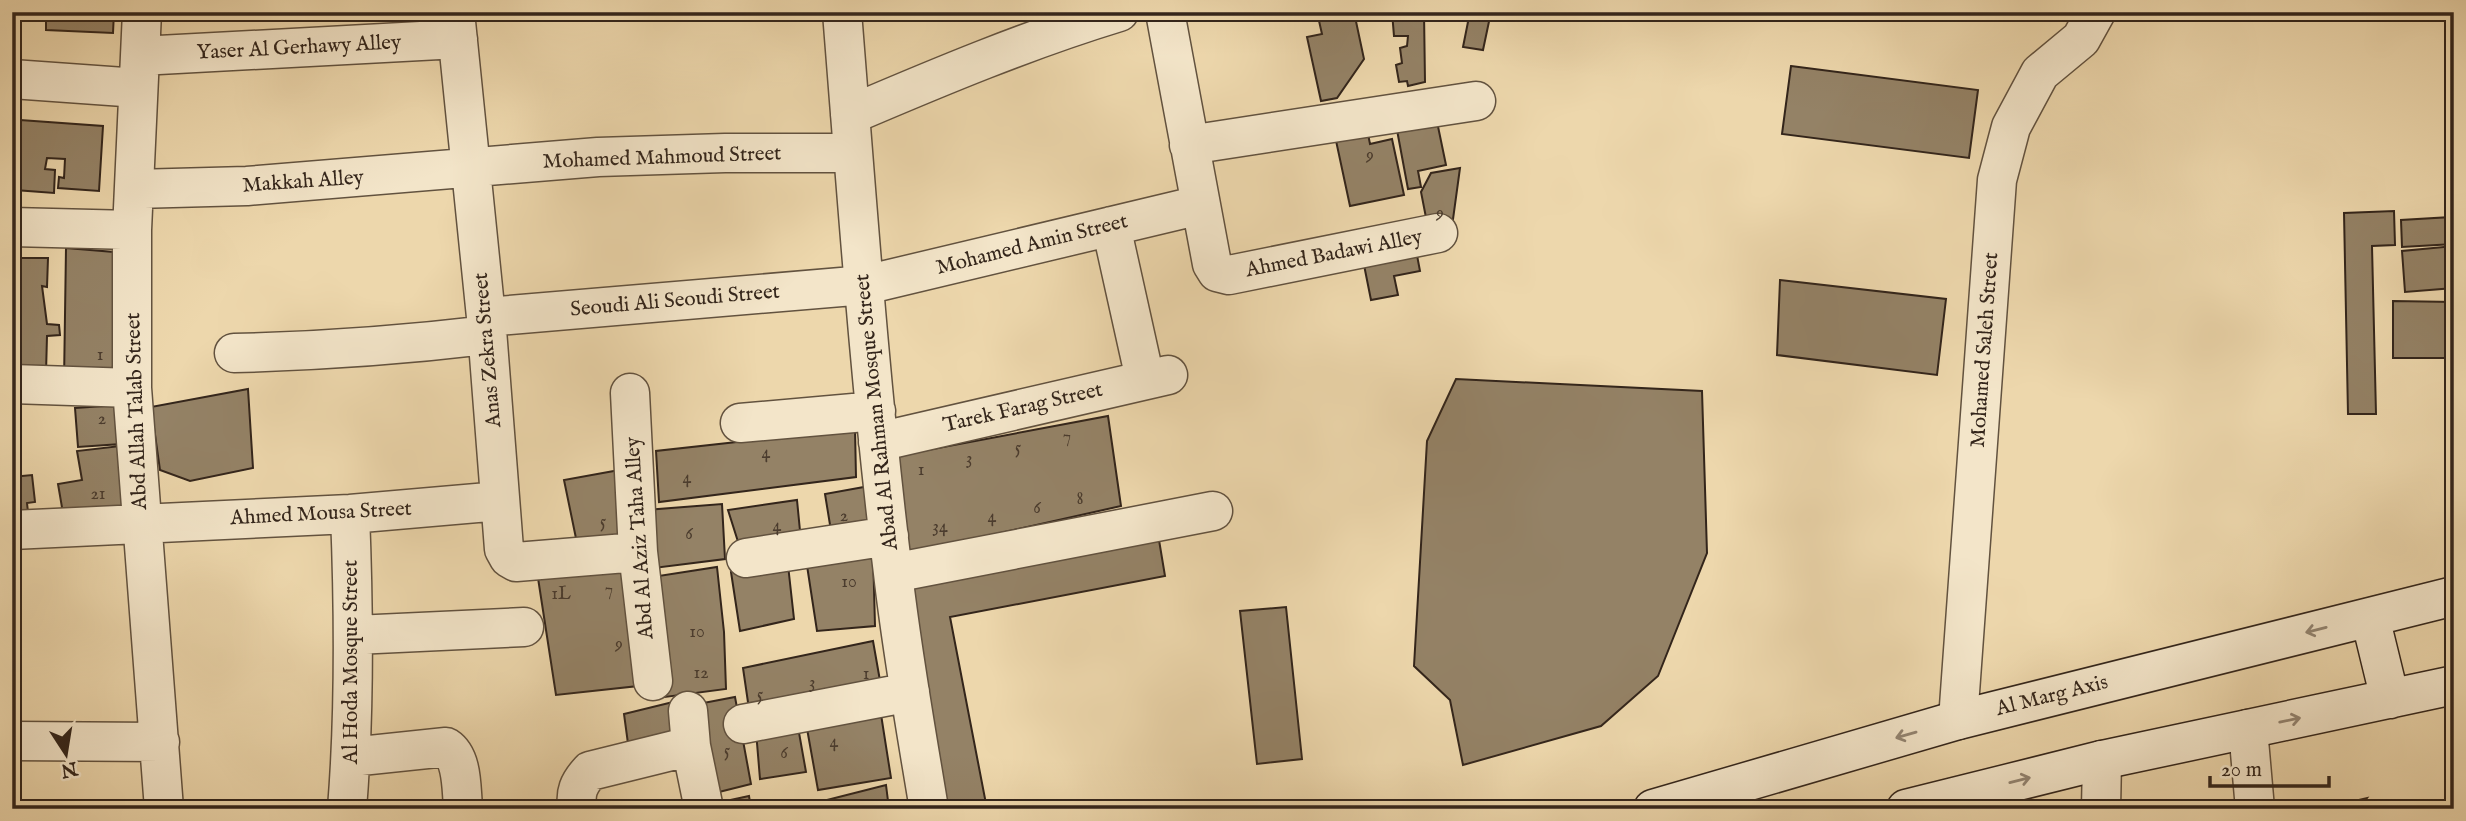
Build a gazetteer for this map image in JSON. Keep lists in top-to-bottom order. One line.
{"streets":{"street":["Yaser Al Gerhawy Alley","Mohamed Mahmoud Street","Makkah Alley","Mohamed Amin Street","Ahmed Badawi Alley","Seoudi Ali Seoudi Street","Anas Zekra Street","Mohamed Saleh Street","Tarek Farag Street","Abd Allah Talab Street","Abad Al Rahman Mosque Street","Ahmed Mousa Street","Abd Al Aziz Taha Alley","Al Hoda Mosque Street","Al Marg Axis"]},"crossings":[["Yaser Al Gerhawy Alley","Anas Zekra Street"],["Yaser Al Gerhawy Alley","Abd Allah Talab Street"],["Mohamed Mahmoud Street","Makkah Alley"],["Mohamed Mahmoud Street","Anas Zekra Street"],["Mohamed Mahmoud Street","Abad Al Rahman Mosque Street"],["Makkah Alley","Anas Zekra Street"],["Makkah Alley","Abd Allah Talab Street"],["Mohamed Amin Street","Ahmed Badawi Alley"],["Mohamed Amin Street","Seoudi Ali Seoudi Street"],["Mohamed Amin Street","Tarek Farag Street"],["Mohamed Amin Street","Abad Al Rahman Mosque Street"],["Seoudi Ali Seoudi Street","Anas Zekra Street"],["Seoudi Ali Seoudi Street","Abad Al Rahman Mosque Street"],["Anas Zekra Street","Ahmed Mousa Street"],["Anas Zekra Street","Abd Al Aziz Taha Alley"],["Mohamed Saleh Street","Al Marg Axis"],["Tarek Farag Street","Abad Al Rahman Mosque Street"],["Abd Allah Talab Street","Ahmed Mousa Street"],["Ahmed Mousa Street","Al Hoda Mosque Street"]],"house_numbers":["9","9","1","2","7","5","4","3","1","4","21","8","6","2","4","5","4","34","6","10","7","1L","10","9","12","1","3","5","4","5","6"],"scale_bar":"20 m","north":"bottom"}
